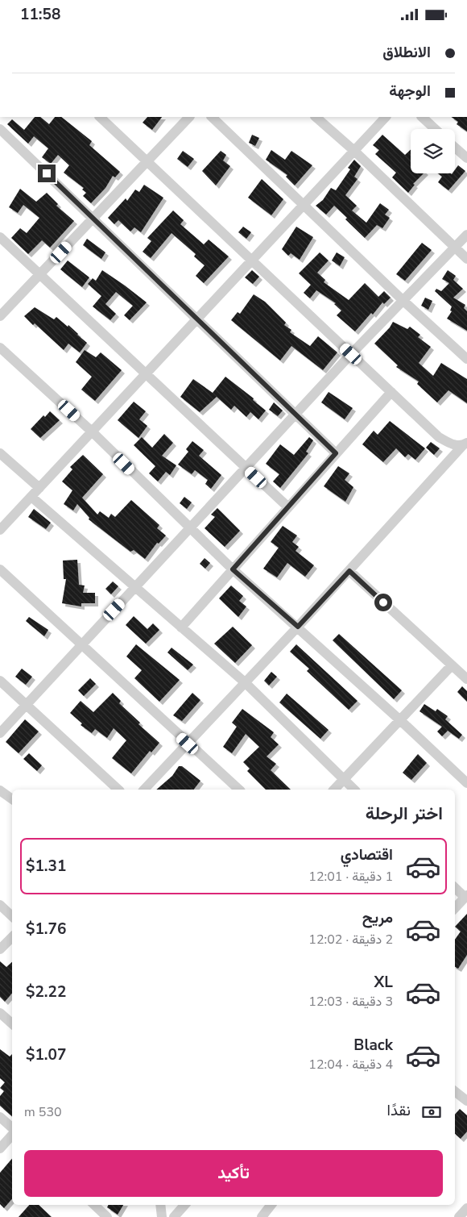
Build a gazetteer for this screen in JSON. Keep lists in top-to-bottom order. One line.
{"page":{"status":"11:58","banner":["الانطلاق","الوجهة"],"heading":"اختر الرحلة","list":[{"name":"اقتصادي","note":"1 دقيقة · 12:01","value":"$1.31"},{"name":"مريح","note":"2 دقيقة · 12:02","value":"$1.76"},{"name":"XL","note":"3 دقيقة · 12:03","value":"$2.22"},{"name":"Black","note":"4 دقيقة · 12:04","value":"$1.07"}],"pay":["نقدًا","530 m"],"buttons":"تأكيد"}}
